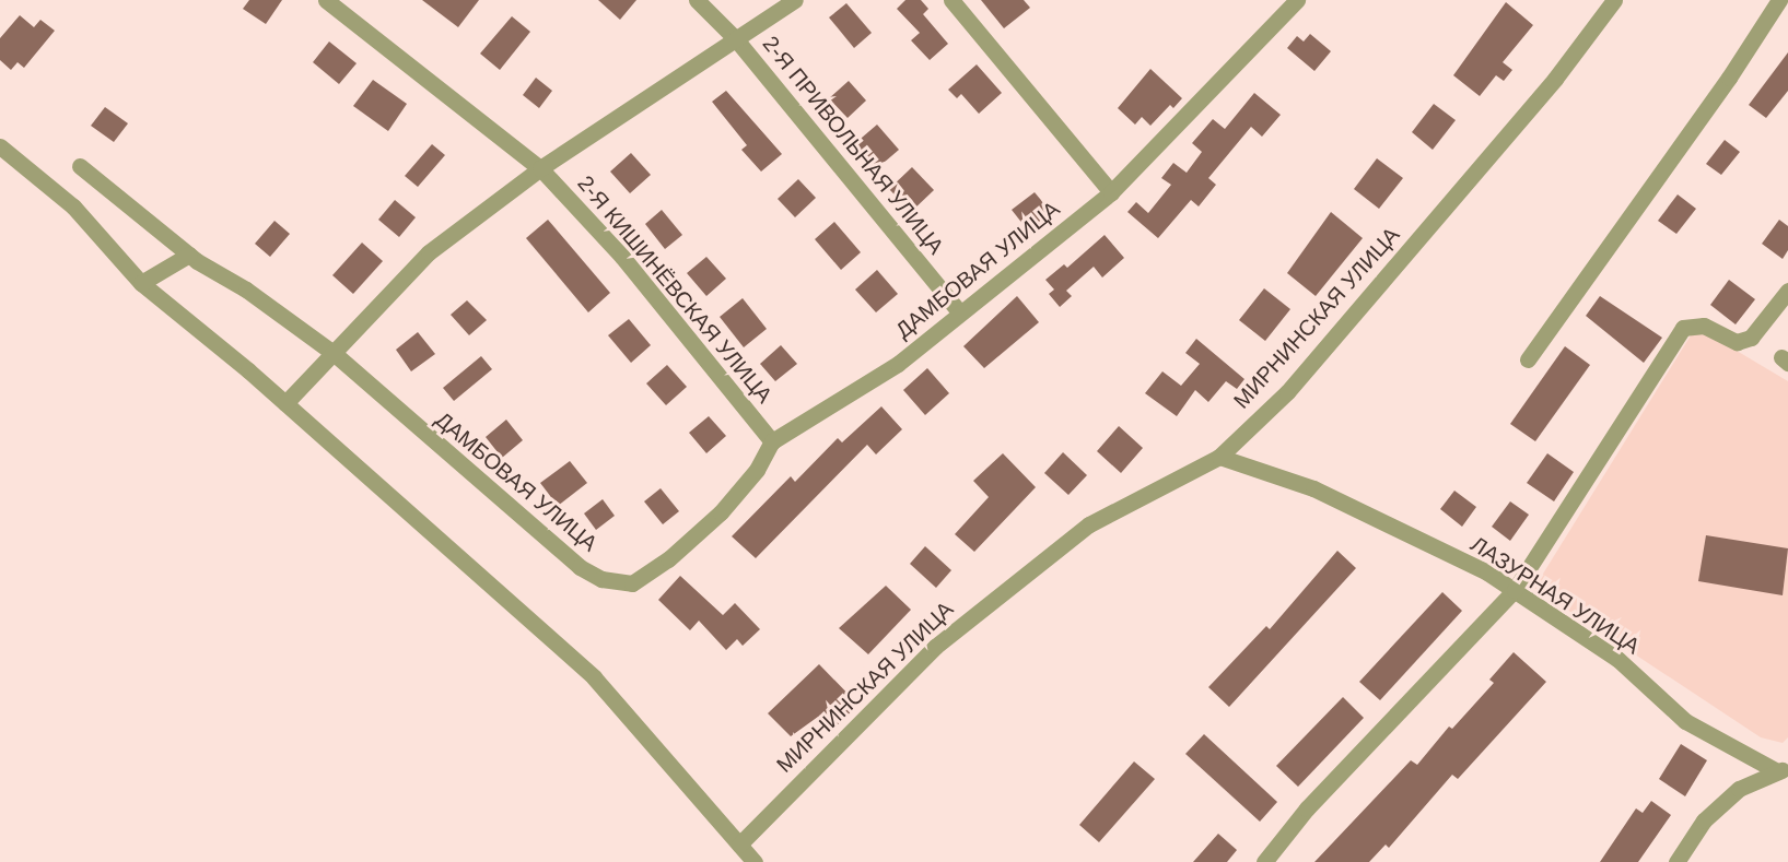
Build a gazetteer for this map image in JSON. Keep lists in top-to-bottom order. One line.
{"streets":{"street":["2-Я ПРИВОЛЬНАЯ УЛИЦА","ДАМБОВАЯ УЛИЦА","2-Я КИШИНЁВСКАЯ УЛИЦА","МИРНИНСКАЯ УЛИЦА","ЛАЗУРНАЯ УЛИЦА"]},"crossings":[["2-Я ПРИВОЛЬНАЯ УЛИЦА","ДАМБОВАЯ УЛИЦА"],["ДАМБОВАЯ УЛИЦА","2-Я КИШИНЁВСКАЯ УЛИЦА"],["МИРНИНСКАЯ УЛИЦА","ЛАЗУРНАЯ УЛИЦА"]]}
